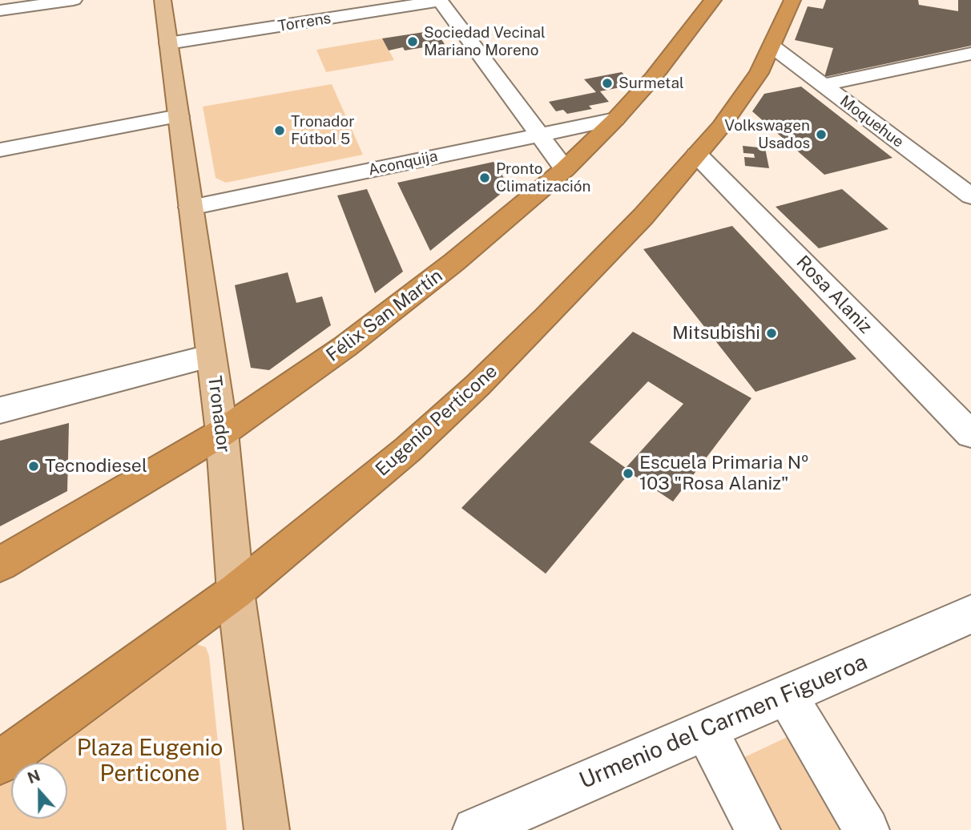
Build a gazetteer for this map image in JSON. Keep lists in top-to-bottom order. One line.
{"streets":{"highway":["Félix San Martín","Eugenio Perticone"],"main road":["Tronador"],"street":["Torrens","Moquehue","Aconquija","Rosa Alaniz","Urmenio del Carmen Figueroa"]},"crossings":[["Torrens","Tronador"],["Moquehue","Eugenio Perticone"],["Aconquija","Félix San Martín"],["Aconquija","Tronador"],["Rosa Alaniz","Eugenio Perticone"],["Félix San Martín","Tronador"],["Tronador","Eugenio Perticone"]],"parks":["Plaza Eugenio Perticone"],"places":["Sociedad Vecinal Mariano Moreno","Surmetal","Tronador Fútbol 5","Volkswagen Usados","Pronto Climatización","Mitsubishi","Tecnodiesel","Escuela Primaria Nº 103 \"Rosa Alaniz\""],"north":"top"}
